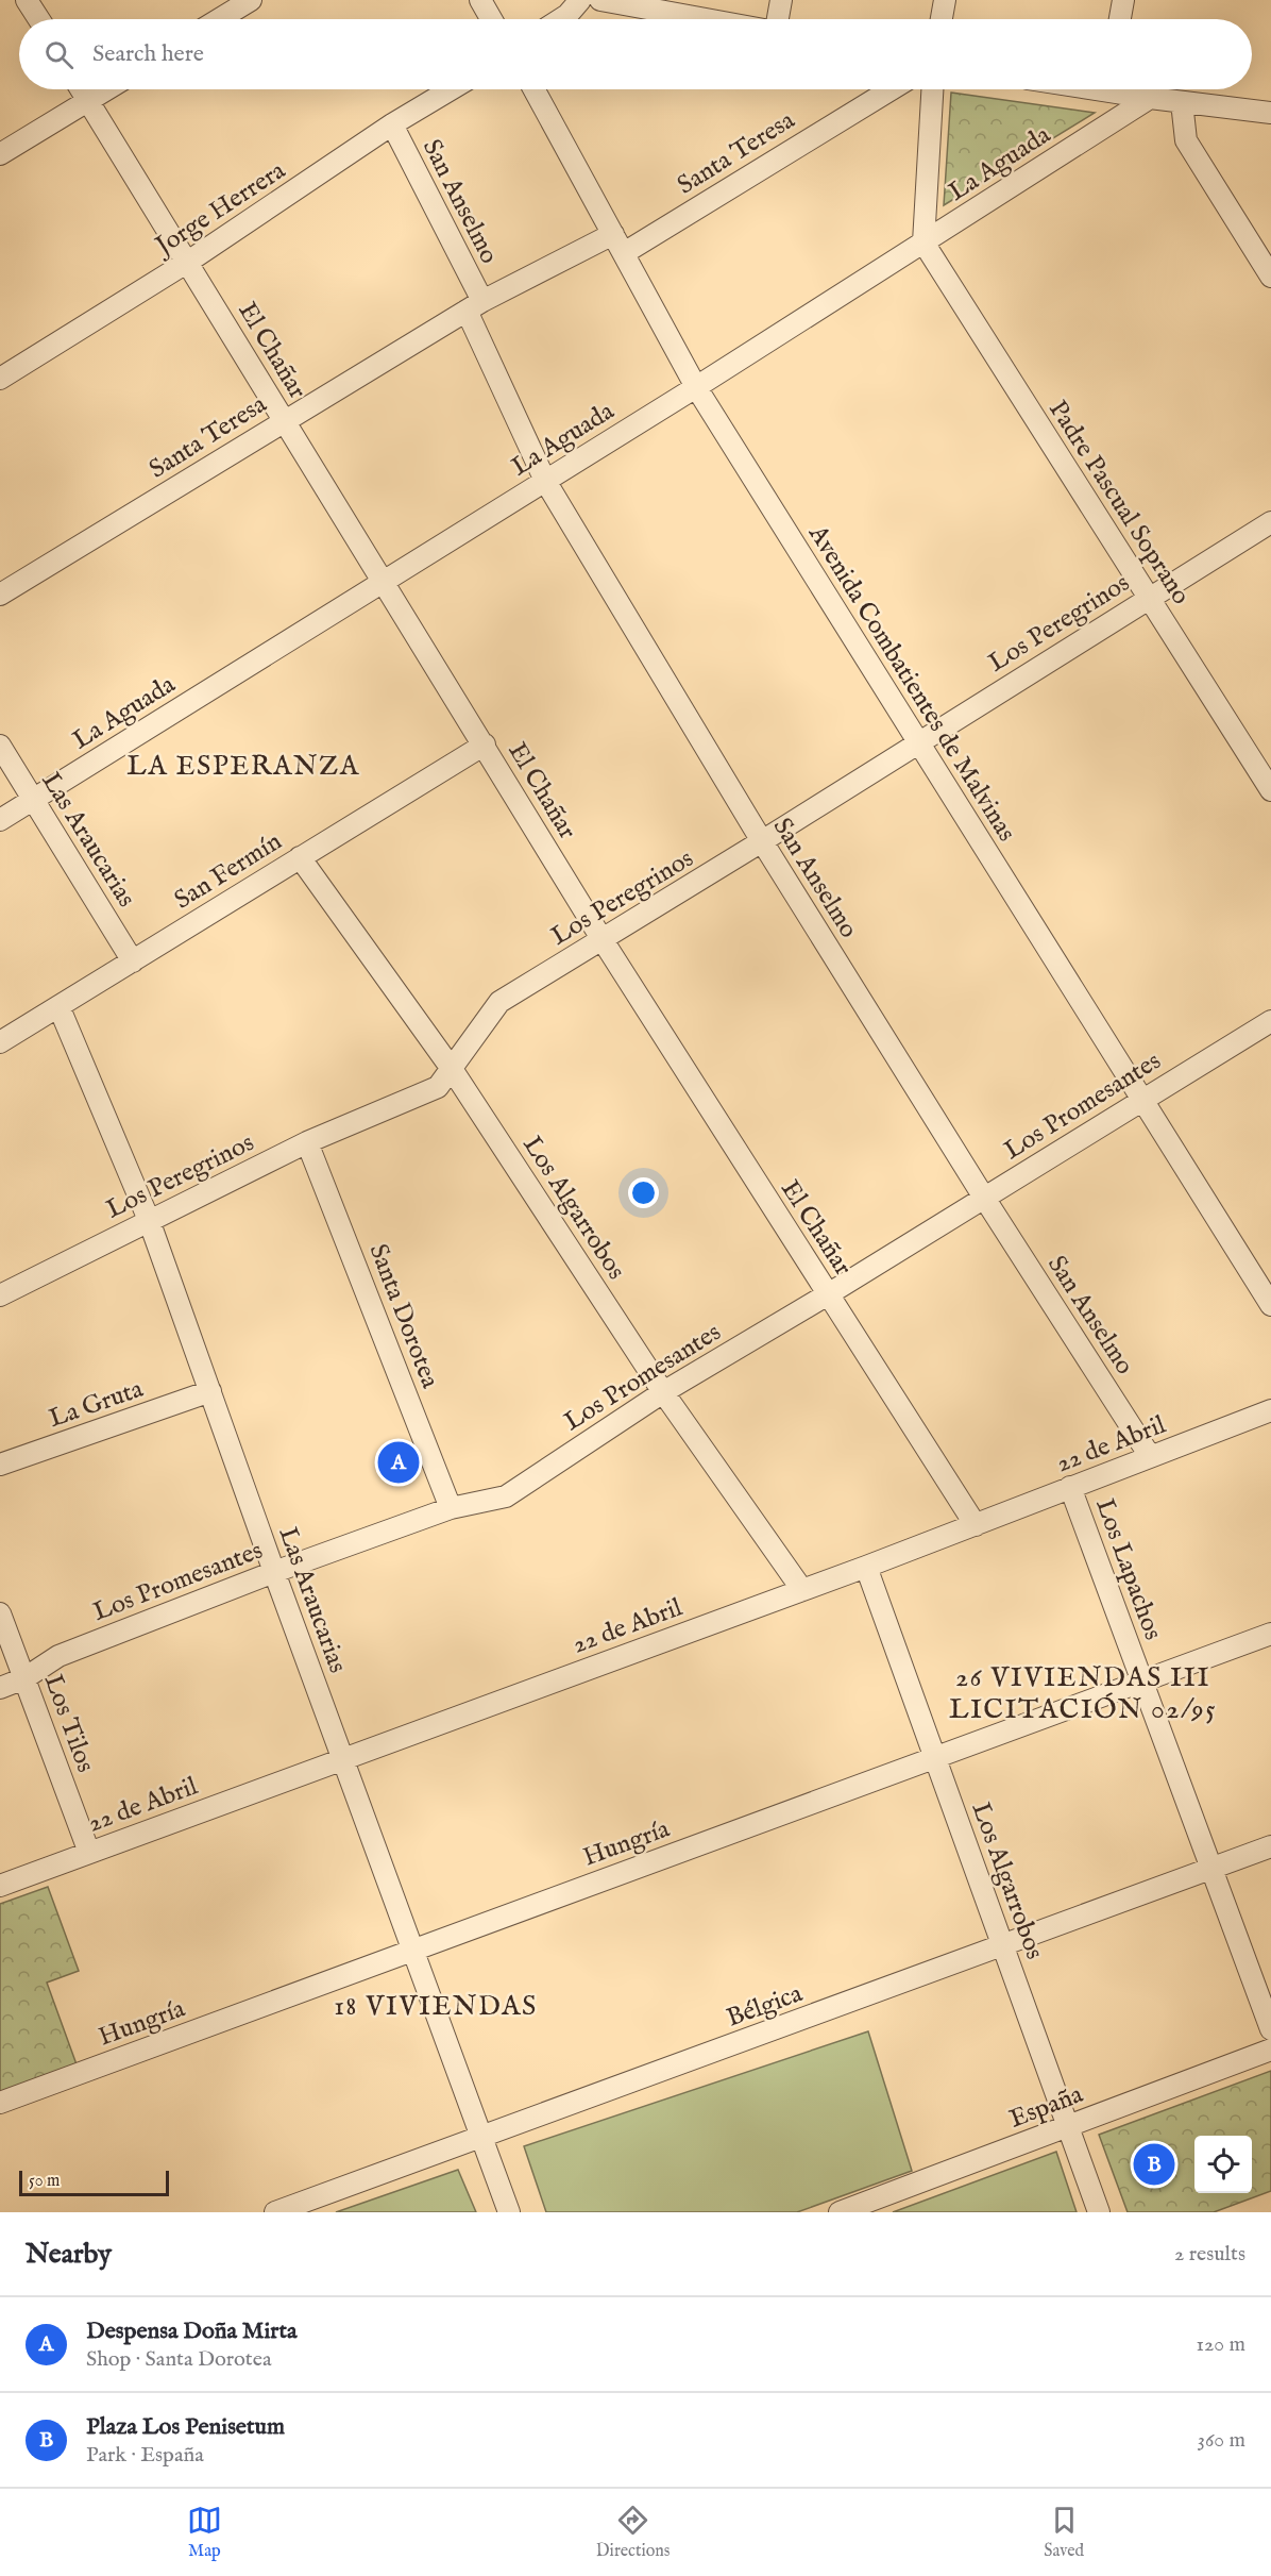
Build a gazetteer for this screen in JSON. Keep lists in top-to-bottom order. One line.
{"streets":{"street":["Santa Teresa","La Aguada","San Anselmo","Jorge Herrera","El Chañar","Padre Pascual Soprano","Los Peregrinos","Avenida Combatientes de Malvinas","Las Araucarias","San Fermín","Los Promesantes","Los Algarrobos","Santa Dorotea","La Gruta","22 de Abril","Los Lapachos","Los Tilos","Hungría","Bélgica","España"]},"crossings":[["Santa Teresa","San Anselmo"],["Santa Teresa","El Chañar"],["Santa Teresa","Avenida Combatientes de Malvinas"],["La Aguada","San Anselmo"],["La Aguada","El Chañar"],["La Aguada","Padre Pascual Soprano"],["La Aguada","Avenida Combatientes de Malvinas"],["La Aguada","Las Araucarias"],["San Anselmo","Jorge Herrera"],["San Anselmo","Los Peregrinos"],["San Anselmo","Los Promesantes"],["San Anselmo","22 de Abril"],["Jorge Herrera","El Chañar"],["El Chañar","Los Peregrinos"],["El Chañar","San Fermín"],["El Chañar","Los Promesantes"],["El Chañar","22 de Abril"],["Padre Pascual Soprano","Los Peregrinos"],["Los Peregrinos","Avenida Combatientes de Malvinas"],["Los Peregrinos","Las Araucarias"],["Los Peregrinos","Los Algarrobos"],["Los Peregrinos","Santa Dorotea"],["Avenida Combatientes de Malvinas","Los Promesantes"],["Las Araucarias","San Fermín"],["Las Araucarias","Los Promesantes"],["Las Araucarias","La Gruta"],["Las Araucarias","22 de Abril"],["Las Araucarias","Hungría"],["Las Araucarias","Bélgica"],["San Fermín","Los Algarrobos"],["Los Promesantes","Los Algarrobos"],["Los Promesantes","Santa Dorotea"],["Los Promesantes","Los Tilos"],["Los Algarrobos","22 de Abril"],["Los Algarrobos","Hungría"],["Los Algarrobos","Bélgica"],["Los Algarrobos","España"],["22 de Abril","Los Lapachos"],["22 de Abril","Los Tilos"],["Los Lapachos","Hungría"],["Los Lapachos","Bélgica"]],"districts":["LA ESPERANZA","26 VIVIENDAS III LICITACIÓN 02/95","18 VIVIENDAS"],"scale_bar":"50 m","page":{"search":"Search here","pins":["A","B"],"scale":"50 m","heading":["Nearby","2 results"],"list":[{"mark":"A","name":"Despensa Doña Mirta","note":"Shop · Santa Dorotea","value":"120 m"},{"mark":"B","name":"Plaza Los Penisetum","note":"Park · España","value":"360 m"}],"nav":["Map","Directions","Saved"]}}
